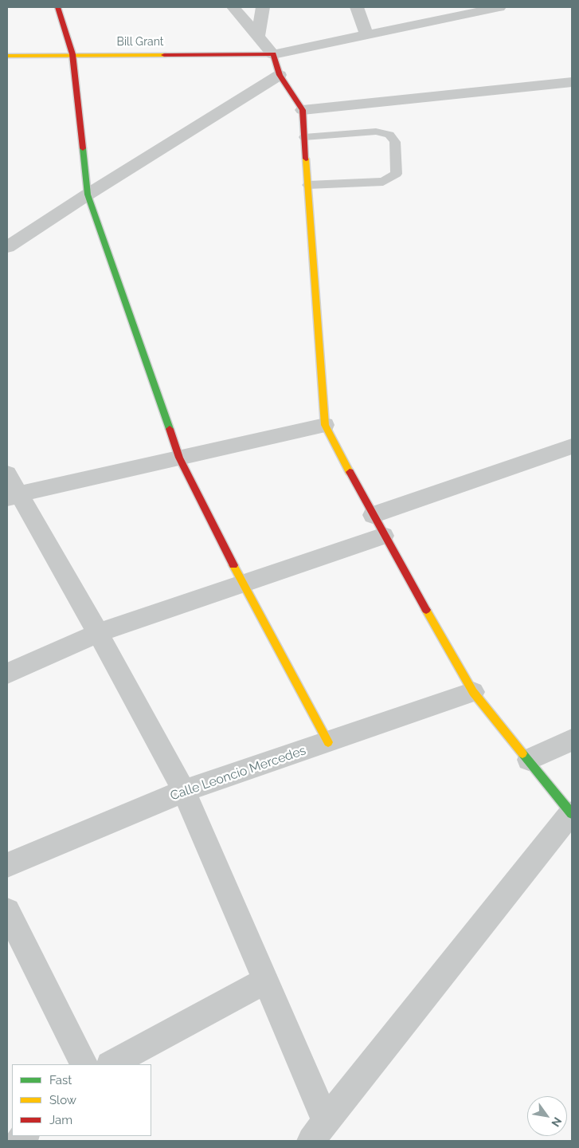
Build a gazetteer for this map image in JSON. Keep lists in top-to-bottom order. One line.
{"streets":{"street":["Bill Grant","Calle Leoncio Mercedes"]},"legend":["Fast","Slow","Jam"],"north":"bottom right"}
